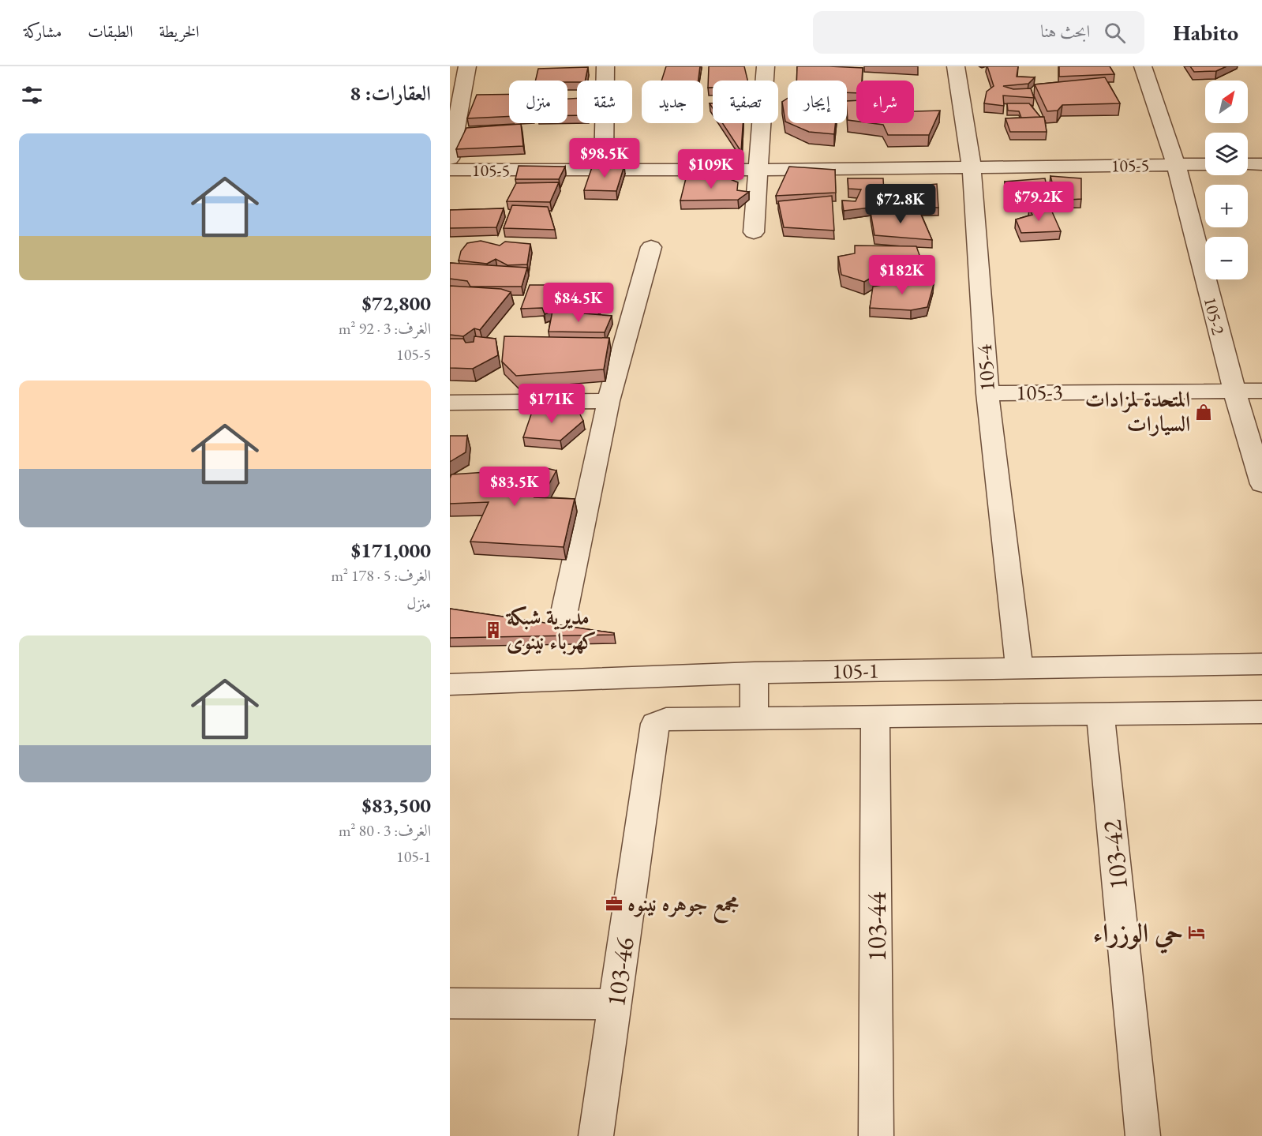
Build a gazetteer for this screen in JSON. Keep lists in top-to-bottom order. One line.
{"streets":{"street":["105-5","105-2","105-4","105-3","105-1","103-42","103-44","103-46"]},"crossings":[["105-5","105-2"],["105-5","105-4"],["105-2","105-3"],["105-4","105-3"],["105-4","105-1"]],"places":{"shop":["المتحدة لمزادات السيارات"],"building":["مديرية شبكة كهرباء نينوى"],"office":["مجمع جوهره نينوه"],"hotel":["حي الوزراء"]},"north":"top right","page":{"header":"Habito","search":"ابحث هنا","nav":["الخريطة","الطبقات","مشاركة"],"heading":"العقارات: 8","map_buttons":["+","−"],"chip":["شراء","إيجار","تصفية","جديد","شقة","منزل"],"list":[{"name":"$72,800","note":"الغرف: 3 · 92 m² · 105-5"},{"name":"$171,000","note":"الغرف: 5 · 178 m² · منزل"},{"name":"$83,500","note":"الغرف: 3 · 80 m² · 105-1"}],"price":["$98.5K","$109K","$79.2K","$72.8K","$182K","$84.5K","$171K","$83.5K"]}}
